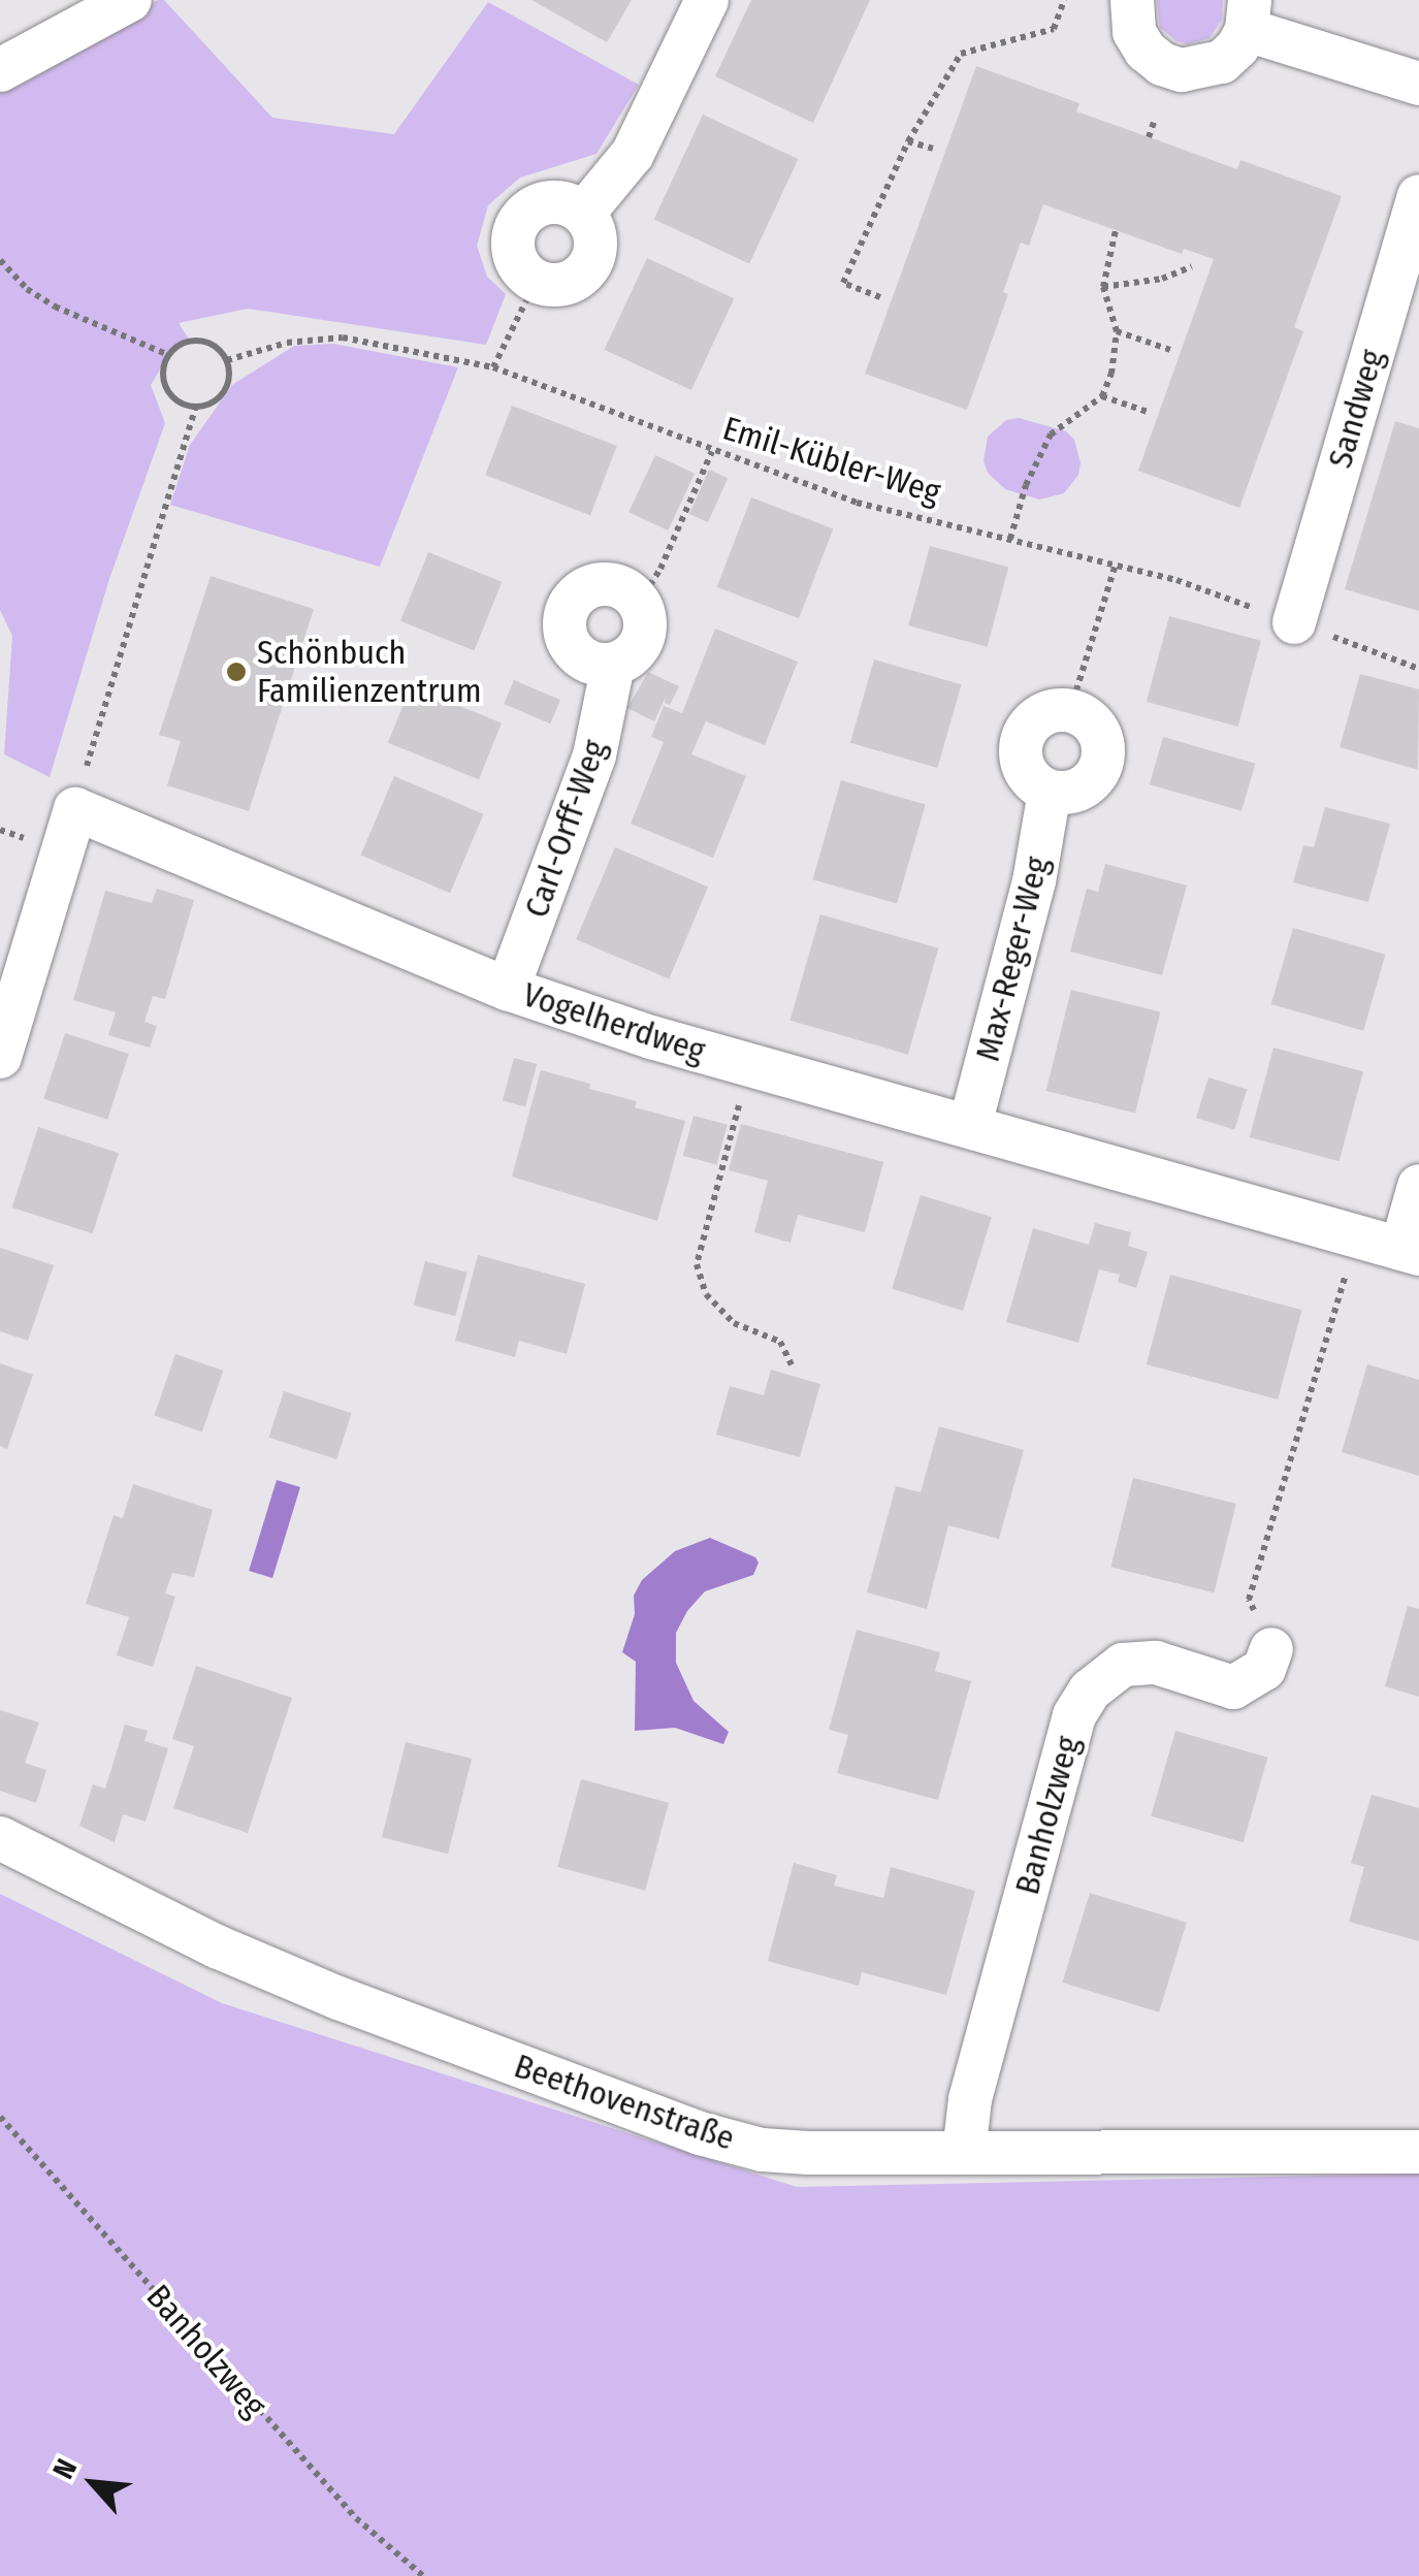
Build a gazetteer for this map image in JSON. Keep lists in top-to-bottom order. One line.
{"streets":{"street":["Sandweg","Carl-Orff-Weg","Max-Reger-Weg","Vogelherdweg","Banholzweg","Beethovenstraße"],"path":["Emil-Kübler-Weg"]},"crossings":[["Sandweg","Emil-Kübler-Weg"],["Carl-Orff-Weg","Vogelherdweg"],["Max-Reger-Weg","Vogelherdweg"],["Banholzweg","Beethovenstraße"]],"places":["Schönbuch Familienzentrum"],"north":"top left"}
